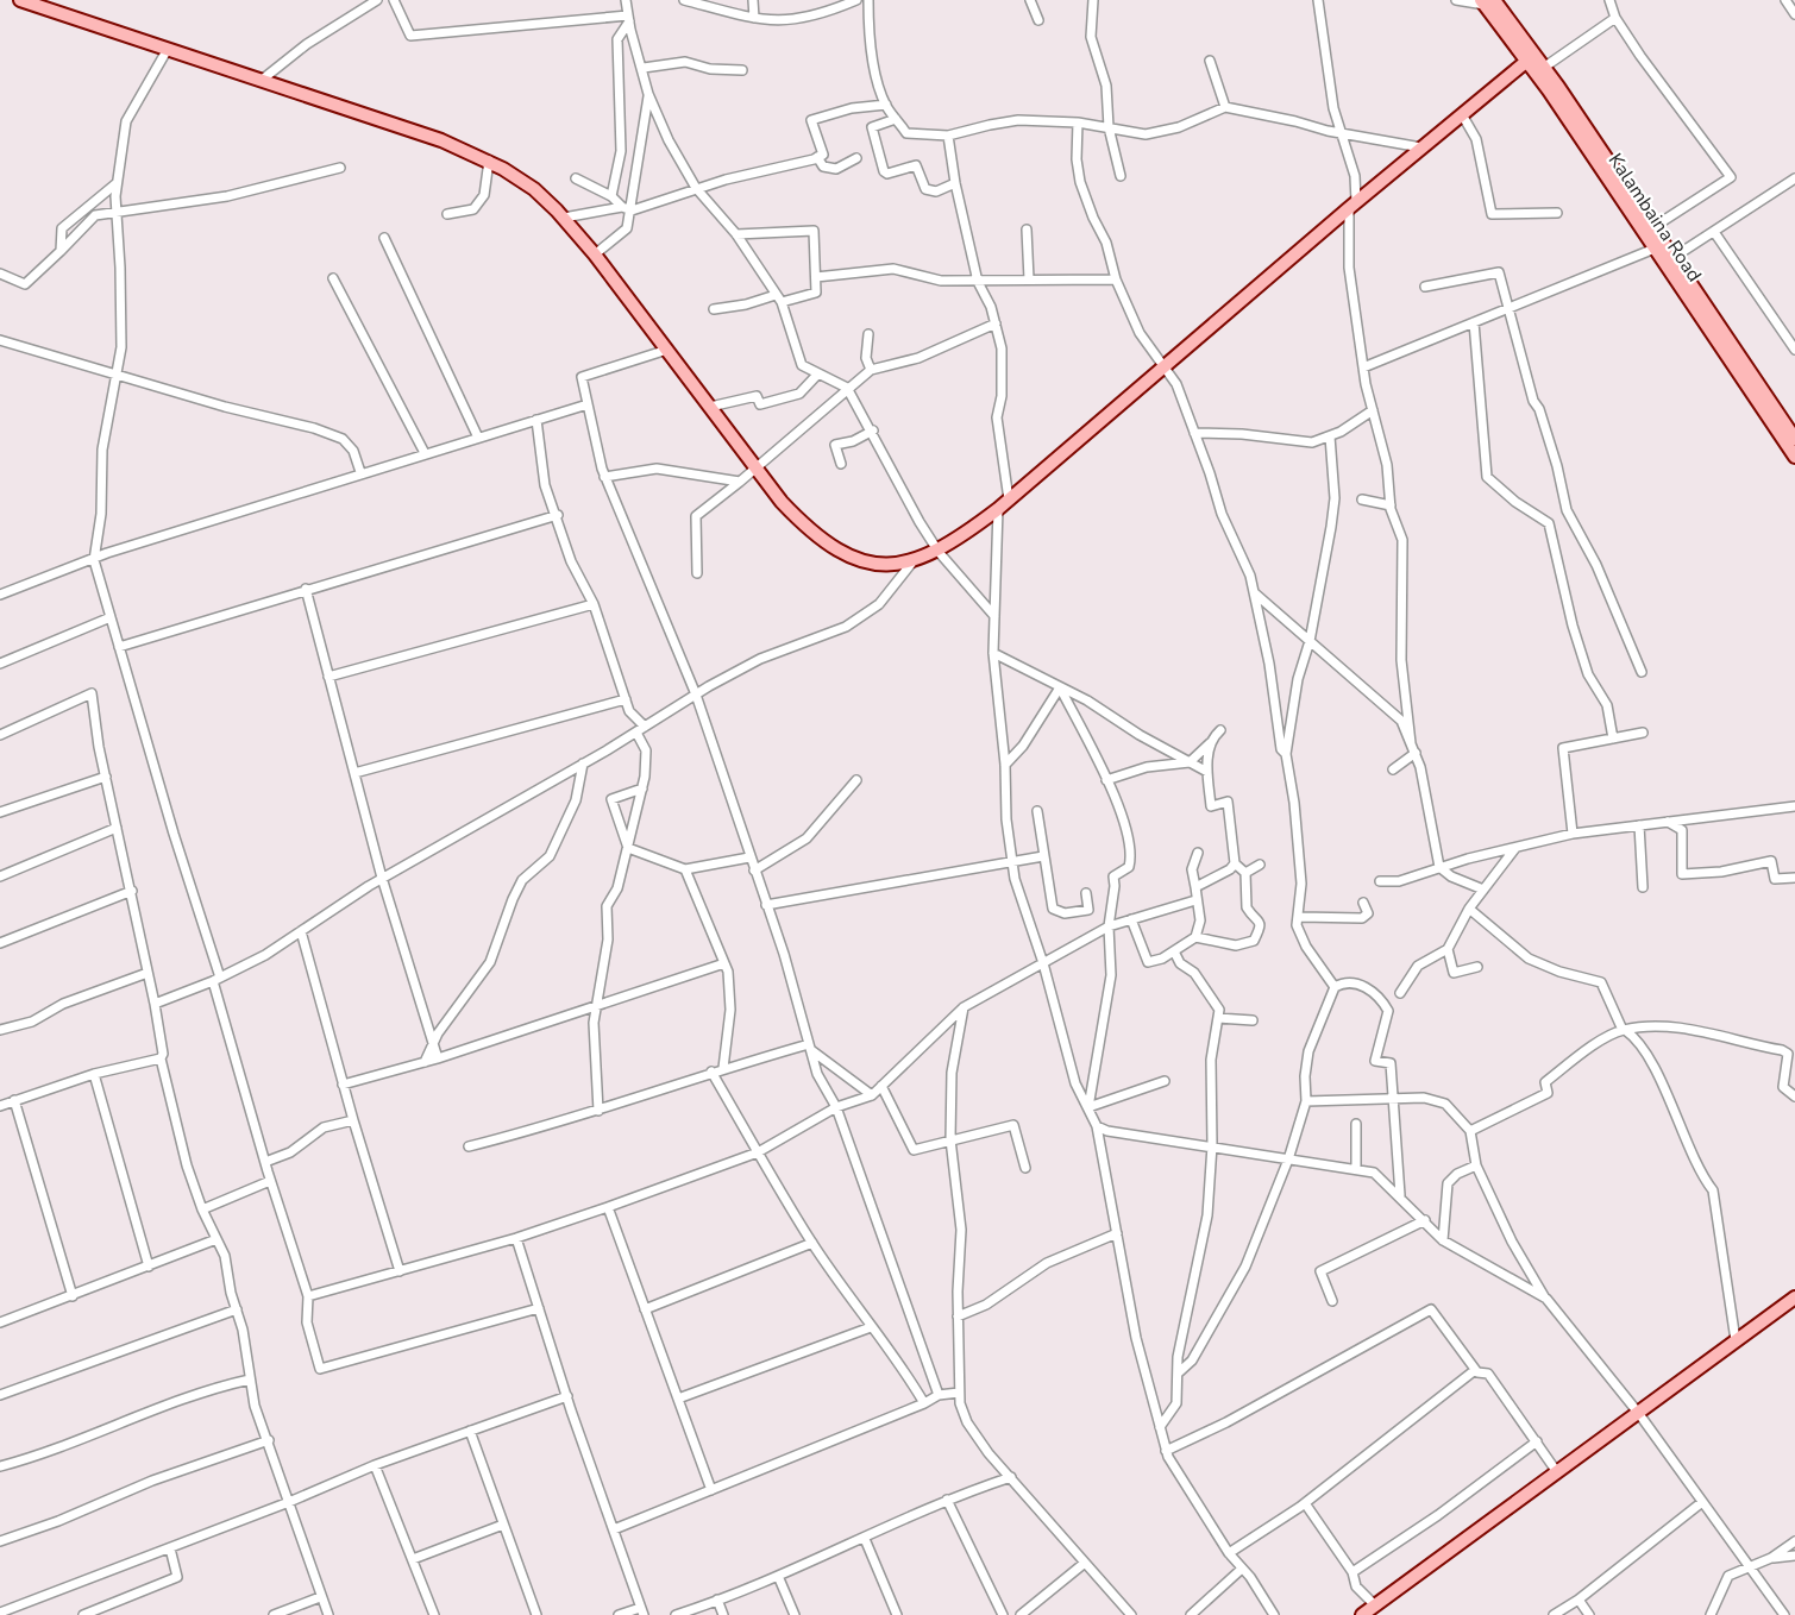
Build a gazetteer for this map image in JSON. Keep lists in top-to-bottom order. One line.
{"streets":{"street":["Kalambaina Road"]}}
